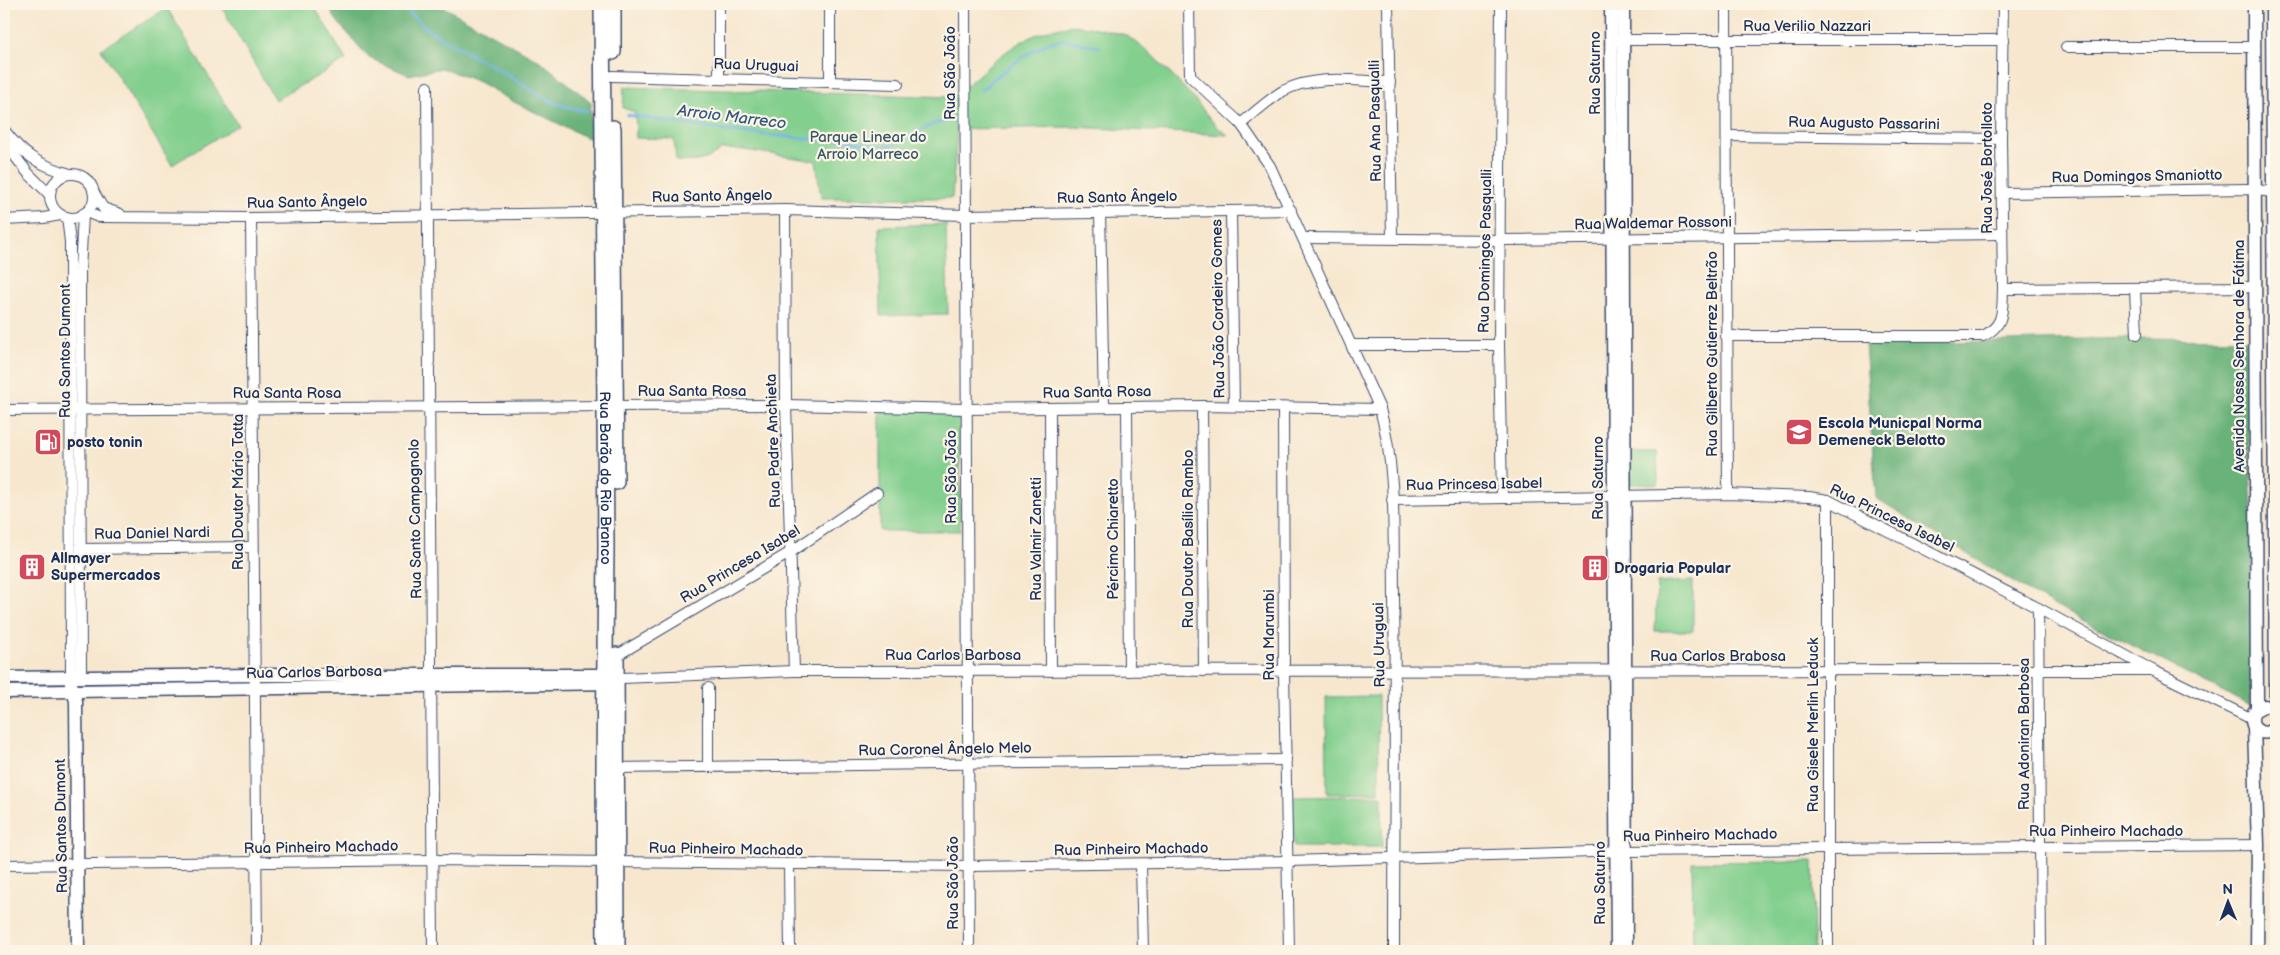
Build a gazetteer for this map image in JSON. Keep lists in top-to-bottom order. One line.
{"streets":{"main road":["Rua Barão do Rio Branco"],"street":["Rua Verilio Nazzari","Rua Uruguai","Rua São João","Rua Saturno","Rua Ana Pasqualli","Rua Augusto Passarini","Rua José Bortolloto","Rua Domingos Smaniotto","Rua Santo Ângelo","Rua Waldemar Rossoni","Rua Domingos Pasqualli","Rua João Cordeiro Gomes","Rua Santos Dumont","Rua Gilberto Gutierrez Beltrão","Avenida Nossa Senhora de Fátima","Rua Santa Rosa","Rua Padre Anchieta","Rua Princesa Isabel","Rua Doutor Mário Totta","Rua Santo Campagnolo","Rua Daniel Nardi","Rua Valmir Zanetti","Pércimo Chiaretto","Rua Doutor Basílio Rambo","Rua Marumbi","Rua Carlos Barbosa","Rua Carlos Brabosa","Rua Gisele Merlin Leduck","Rua Adoniran Barbosa","Rua Coronel Ângelo Melo","Rua Pinheiro Machado"]},"crossings":[["Rua Verilio Nazzari","Rua Saturno"],["Rua Verilio Nazzari","Rua José Bortolloto"],["Rua Verilio Nazzari","Rua Gilberto Gutierrez Beltrão"],["Rua Uruguai","Rua Santo Ângelo"],["Rua Uruguai","Rua Waldemar Rossoni"],["Rua Uruguai","Rua Santa Rosa"],["Rua Uruguai","Rua Barão do Rio Branco"],["Rua Uruguai","Rua Princesa Isabel"],["Rua Uruguai","Rua Carlos Brabosa"],["Rua Uruguai","Rua Pinheiro Machado"],["Rua São João","Rua Santo Ângelo"],["Rua São João","Rua Santa Rosa"],["Rua São João","Rua Carlos Barbosa"],["Rua São João","Rua Coronel Ângelo Melo"],["Rua São João","Rua Pinheiro Machado"],["Rua Saturno","Rua Waldemar Rossoni"],["Rua Saturno","Rua Princesa Isabel"],["Rua Saturno","Rua Carlos Brabosa"],["Rua Saturno","Rua Pinheiro Machado"],["Rua Ana Pasqualli","Rua Waldemar Rossoni"],["Rua Augusto Passarini","Rua José Bortolloto"],["Rua Augusto Passarini","Rua Gilberto Gutierrez Beltrão"],["Rua José Bortolloto","Rua Domingos Smaniotto"],["Rua José Bortolloto","Rua Waldemar Rossoni"],["Rua José Bortolloto","Rua Gilberto Gutierrez Beltrão"],["Rua Domingos Smaniotto","Avenida Nossa Senhora de Fátima"],["Rua Santo Ângelo","Rua João Cordeiro Gomes"],["Rua Santo Ângelo","Rua Santos Dumont"],["Rua Santo Ângelo","Rua Padre Anchieta"],["Rua Santo Ângelo","Rua Barão do Rio Branco"],["Rua Santo Ângelo","Rua Doutor Mário Totta"],["Rua Santo Ângelo","Rua Santo Campagnolo"],["Rua Waldemar Rossoni","Rua Domingos Pasqualli"],["Rua Waldemar Rossoni","Rua Gilberto Gutierrez Beltrão"],["Rua Domingos Pasqualli","Rua Princesa Isabel"],["Rua João Cordeiro Gomes","Rua Santa Rosa"],["Rua Santos Dumont","Rua Santa Rosa"],["Rua Santos Dumont","Rua Daniel Nardi"],["Rua Santos Dumont","Rua Carlos Barbosa"],["Rua Santos Dumont","Rua Pinheiro Machado"],["Rua Gilberto Gutierrez Beltrão","Rua Princesa Isabel"],["Avenida Nossa Senhora de Fátima","Rua Princesa Isabel"],["Avenida Nossa Senhora de Fátima","Rua Pinheiro Machado"],["Rua Santa Rosa","Rua Padre Anchieta"],["Rua Santa Rosa","Rua Barão do Rio Branco"],["Rua Santa Rosa","Rua Doutor Mário Totta"],["Rua Santa Rosa","Rua Santo Campagnolo"],["Rua Santa Rosa","Rua Valmir Zanetti"],["Rua Santa Rosa","Pércimo Chiaretto"],["Rua Santa Rosa","Rua Doutor Basílio Rambo"],["Rua Santa Rosa","Rua Marumbi"],["Rua Padre Anchieta","Rua Princesa Isabel"],["Rua Padre Anchieta","Rua Carlos Barbosa"],["Rua Barão do Rio Branco","Rua Princesa Isabel"],["Rua Barão do Rio Branco","Rua Carlos Barbosa"],["Rua Barão do Rio Branco","Rua Coronel Ângelo Melo"],["Rua Barão do Rio Branco","Rua Pinheiro Machado"],["Rua Princesa Isabel","Rua Carlos Brabosa"],["Rua Princesa Isabel","Rua Gisele Merlin Leduck"],["Rua Princesa Isabel","Rua Adoniran Barbosa"],["Rua Doutor Mário Totta","Rua Daniel Nardi"],["Rua Doutor Mário Totta","Rua Carlos Barbosa"],["Rua Santo Campagnolo","Rua Carlos Barbosa"],["Rua Santo Campagnolo","Rua Pinheiro Machado"],["Rua Valmir Zanetti","Rua Carlos Barbosa"],["Pércimo Chiaretto","Rua Carlos Barbosa"],["Rua Doutor Basílio Rambo","Rua Carlos Barbosa"],["Rua Marumbi","Rua Carlos Barbosa"],["Rua Marumbi","Rua Carlos Brabosa"],["Rua Marumbi","Rua Coronel Ângelo Melo"],["Rua Marumbi","Rua Pinheiro Machado"],["Rua Carlos Barbosa","Rua Carlos Brabosa"],["Rua Carlos Brabosa","Rua Gisele Merlin Leduck"],["Rua Carlos Brabosa","Rua Adoniran Barbosa"],["Rua Gisele Merlin Leduck","Rua Pinheiro Machado"],["Rua Adoniran Barbosa","Rua Pinheiro Machado"]],"water":["Arroio Marreco"],"parks":["Parque Linear do Arroio Marreco"],"places":{"school or university":["Escola Municpal Norma Demeneck Belotto"],"fuel station":["posto tonin"],"building":["Allmayer Supermercados","Drogaria Popular"]},"north":"top"}
